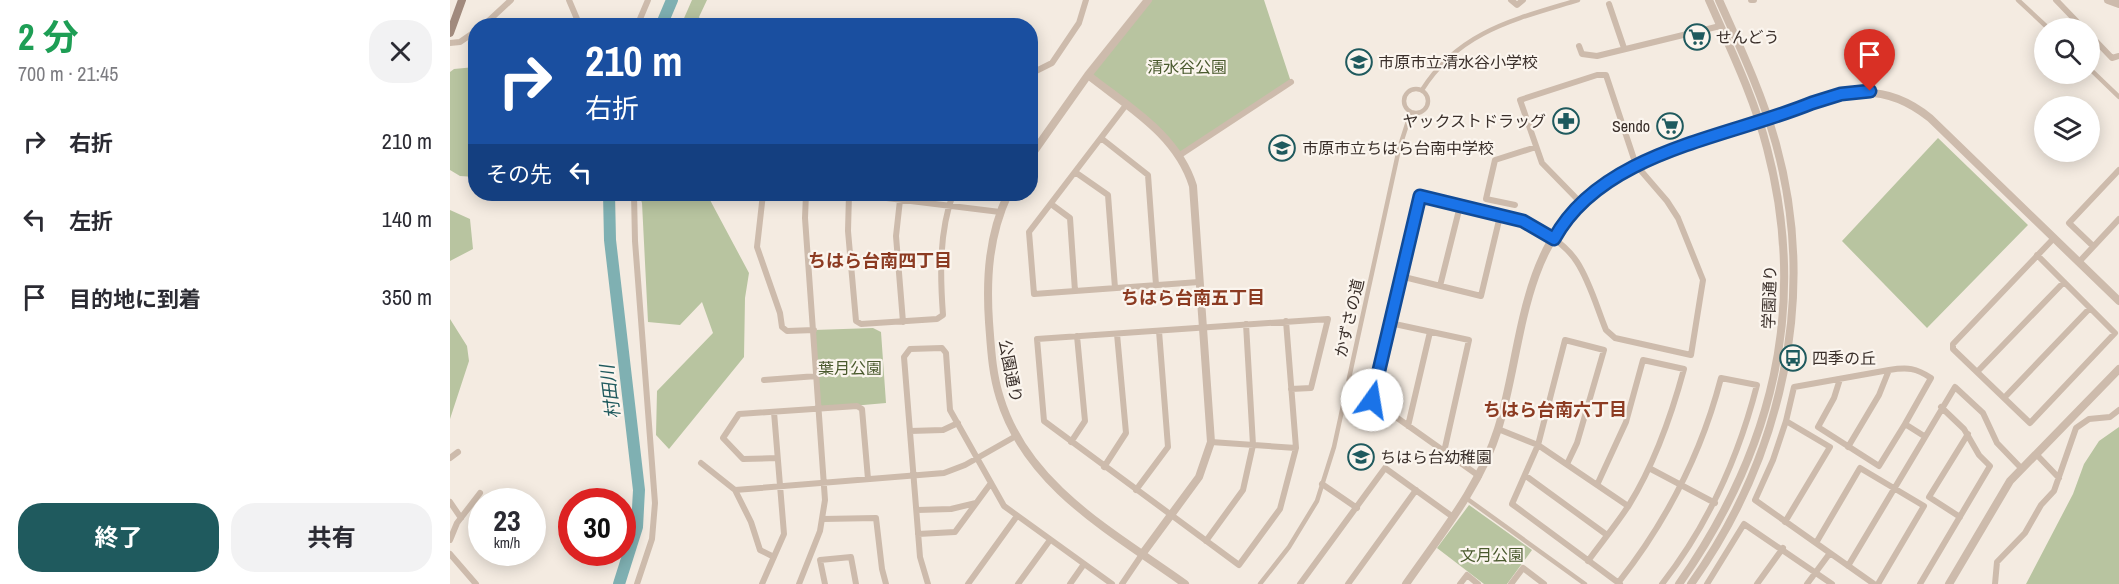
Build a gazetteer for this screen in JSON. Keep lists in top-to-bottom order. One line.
{"streets":{"street":["学園通り","かずさの道","公園通り"]},"districts":["ちはら台南四丁目","ちはら台南五丁目","ちはら台南六丁目"],"water":["村田川"],"parks":["清水谷公園","葉月公園","文月公園"],"places":{"supermarket":["せんどう","Sendo"],"school or university":["市原市立清水谷小学校","市原市立ちはら台南中学校","ちはら台幼稚園"],"pharmacy":["ヤックストドラッグ"],"bus stop":["四季の丘"]},"page":{"heading":["2 分","700 m · 21:45"],"turn":["210 m","右折"],"list":[{"name":"右折","value":"210 m"},{"name":"左折","value":"140 m"},{"name":"目的地に到着","value":"350 m"}],"then":"その先","speed":"23 km/h","limit":"30","buttons":["終了","共有"]}}
